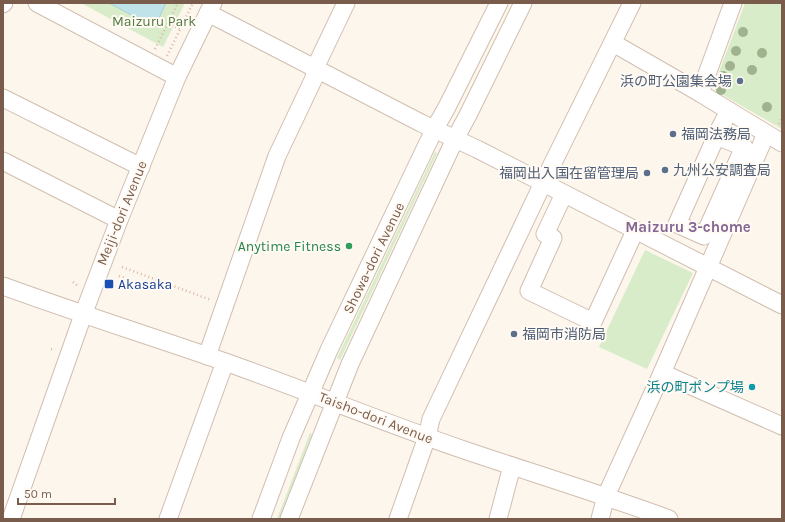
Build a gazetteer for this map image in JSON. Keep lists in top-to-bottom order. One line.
{"streets":{"street":["Meiji-dori Avenue","Showa-dori Avenue","Taisho-dori Avenue"]},"crossings":[["Meiji-dori Avenue","Taisho-dori Avenue"],["Showa-dori Avenue","Taisho-dori Avenue"]],"districts":["Maizuru 3-chome"],"parks":["Maizuru Park"],"places":{"other":["浜の町公園集会場","福岡法務局","九州公安調査局","福岡出入国在留管理局","Anytime Fitness","福岡市消防局","浜の町ポンプ場"],"transit":["Akasaka"]},"scale_bar":"50 m"}
